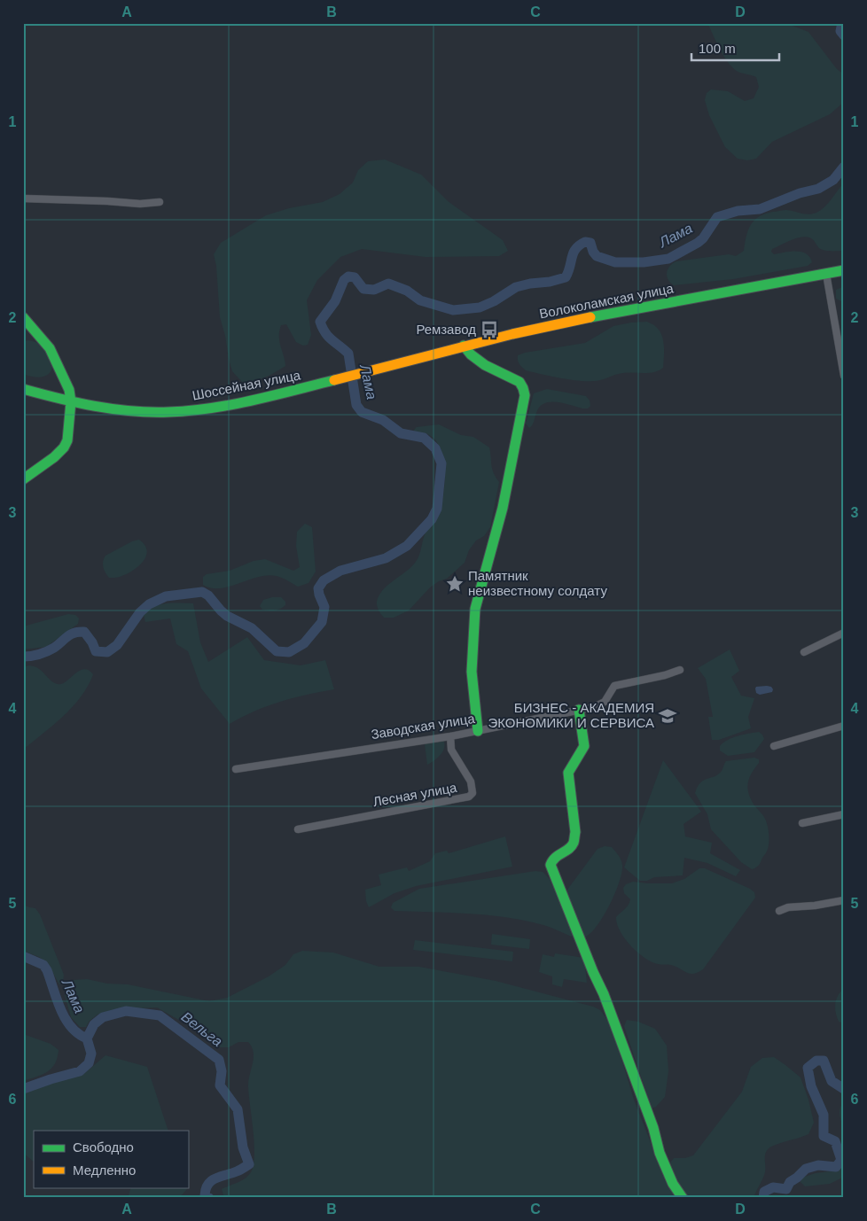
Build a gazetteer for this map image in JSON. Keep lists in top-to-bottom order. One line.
{"streets":{"street":["Волоколамская улица","Шоссейная улица","Заводская улица","Лесная улица"]},"crossings":[["Волоколамская улица","Шоссейная улица"],["Заводская улица","Лесная улица"]],"water":["Лама","Вельга"],"places":{"bus stop":["Ремзавод"],"place":["Памятник неизвестному солдату"],"school or university":["БИЗНЕС - АКАДЕМИЯ ЭКОНОМИКИ И СЕРВИСА"]},"legend":["Свободно","Медленно"],"scale_bar":"100 m","grid":{"columns":["A","B","C","D"],"rows":["1","2","3","4","5","6"]}}
